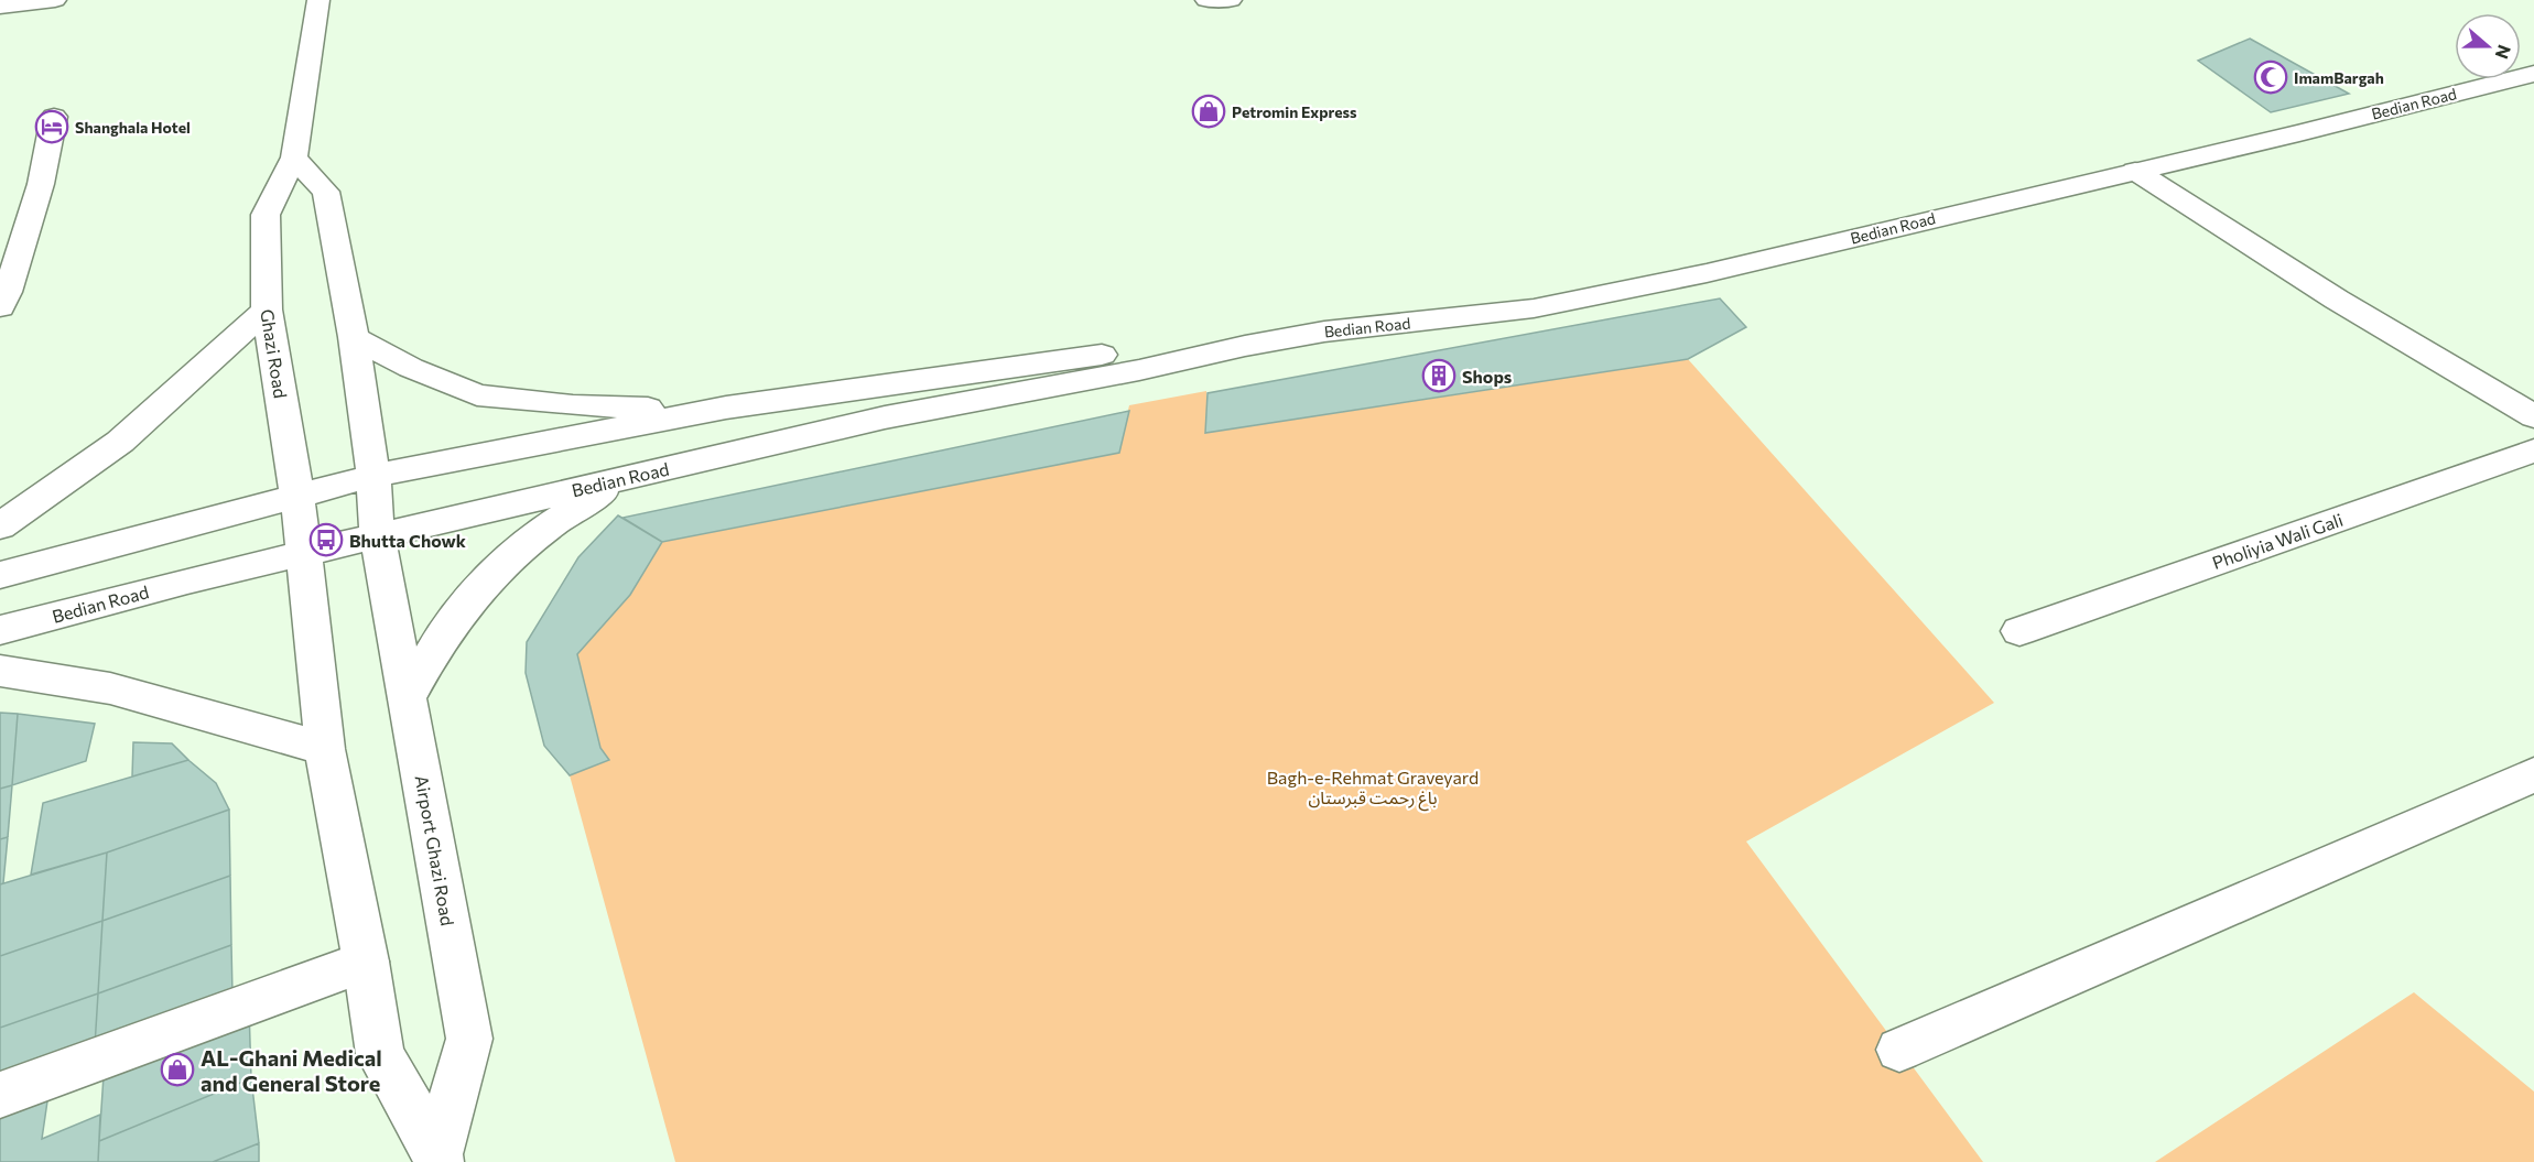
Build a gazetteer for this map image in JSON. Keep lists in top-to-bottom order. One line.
{"streets":{"main road":["Bedian Road","Ghazi Road","Pholiyia Wali Gali","Airport Ghazi Road"]},"crossings":[["Bedian Road","Ghazi Road"],["Bedian Road","Airport Ghazi Road"],["Ghazi Road","Airport Ghazi Road"]],"parks":["Bagh-e-Rehmat Graveyard باغ رحمت قبرستان"],"places":{"mosque":["ImamBargah"],"shop":["Petromin Express","AL-Ghani Medical and General Store"],"hotel":["Shanghala Hotel"],"building":["Shops"],"bus stop":["Bhutta Chowk"]},"north":"right"}
